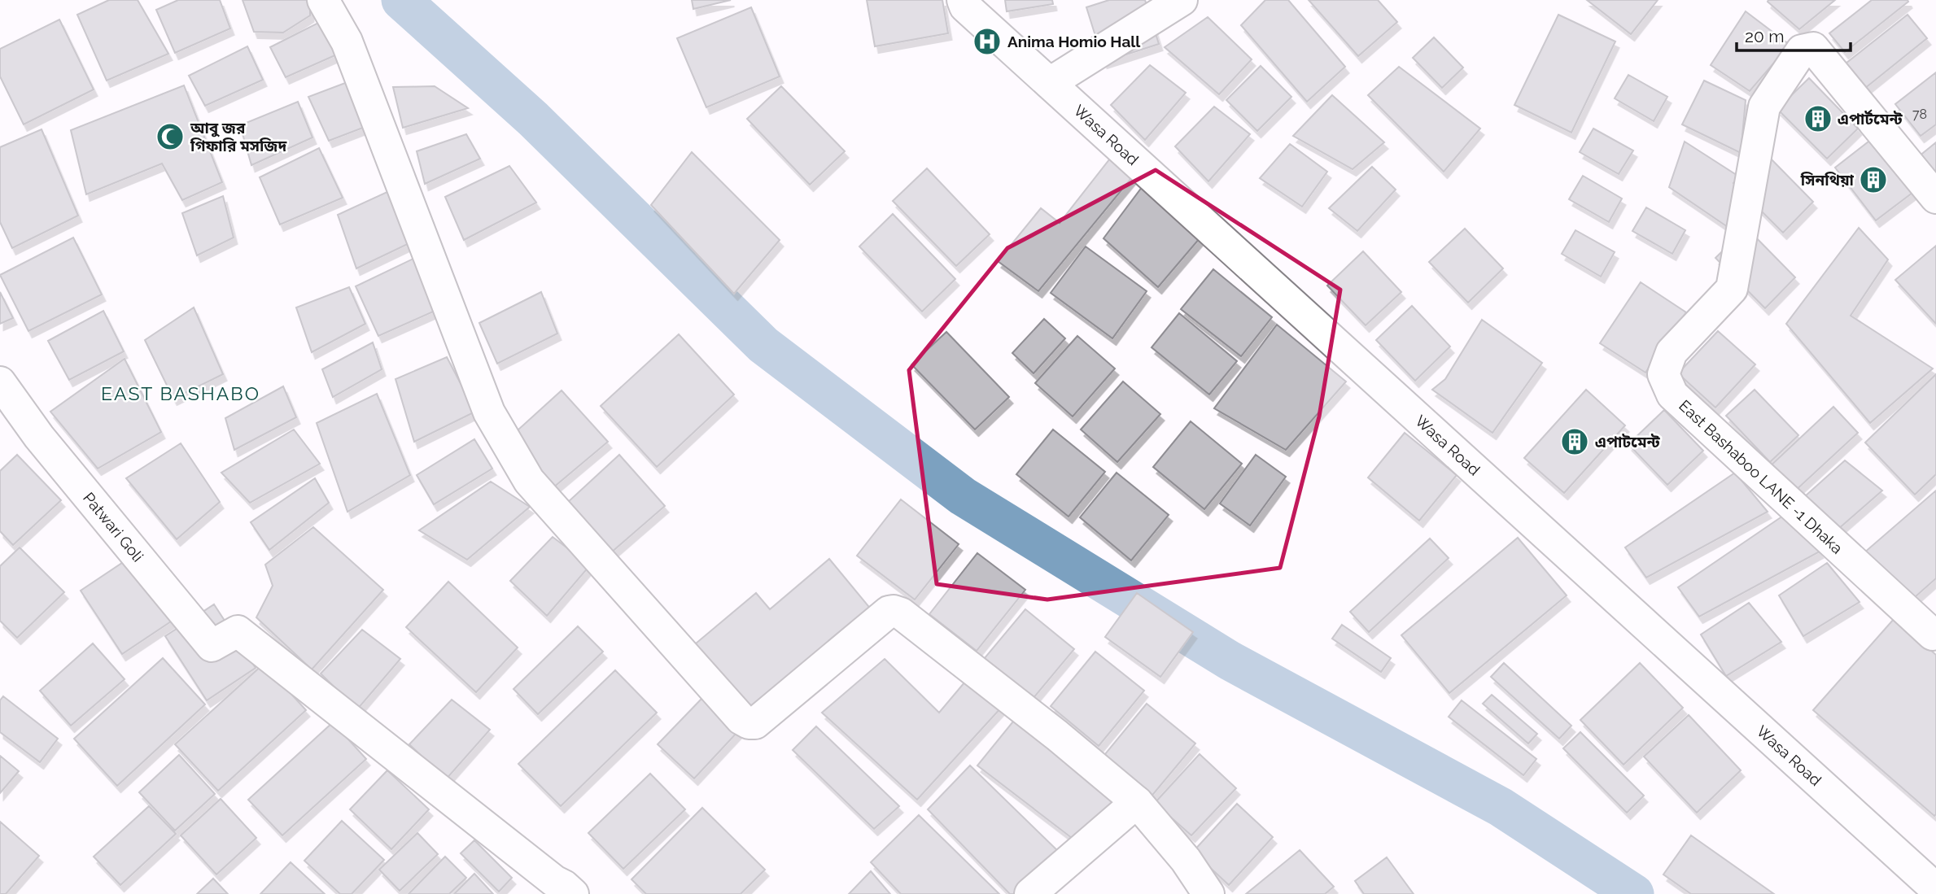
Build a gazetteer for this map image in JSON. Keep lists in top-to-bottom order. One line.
{"streets":{"street":["Wasa Road","East Bashaboo LANE -1 Dhaka","Patwari Goli"]},"districts":["EAST BASHABO"],"places":{"hospital":["Anima Homio Hall"],"building":["এপার্টমেন্ট","সিনথিয়া","এপাটমেন্ট"],"mosque":["আবু জর গিফারি মসজিদ"]},"house_numbers":["78"],"scale_bar":"20 m"}
